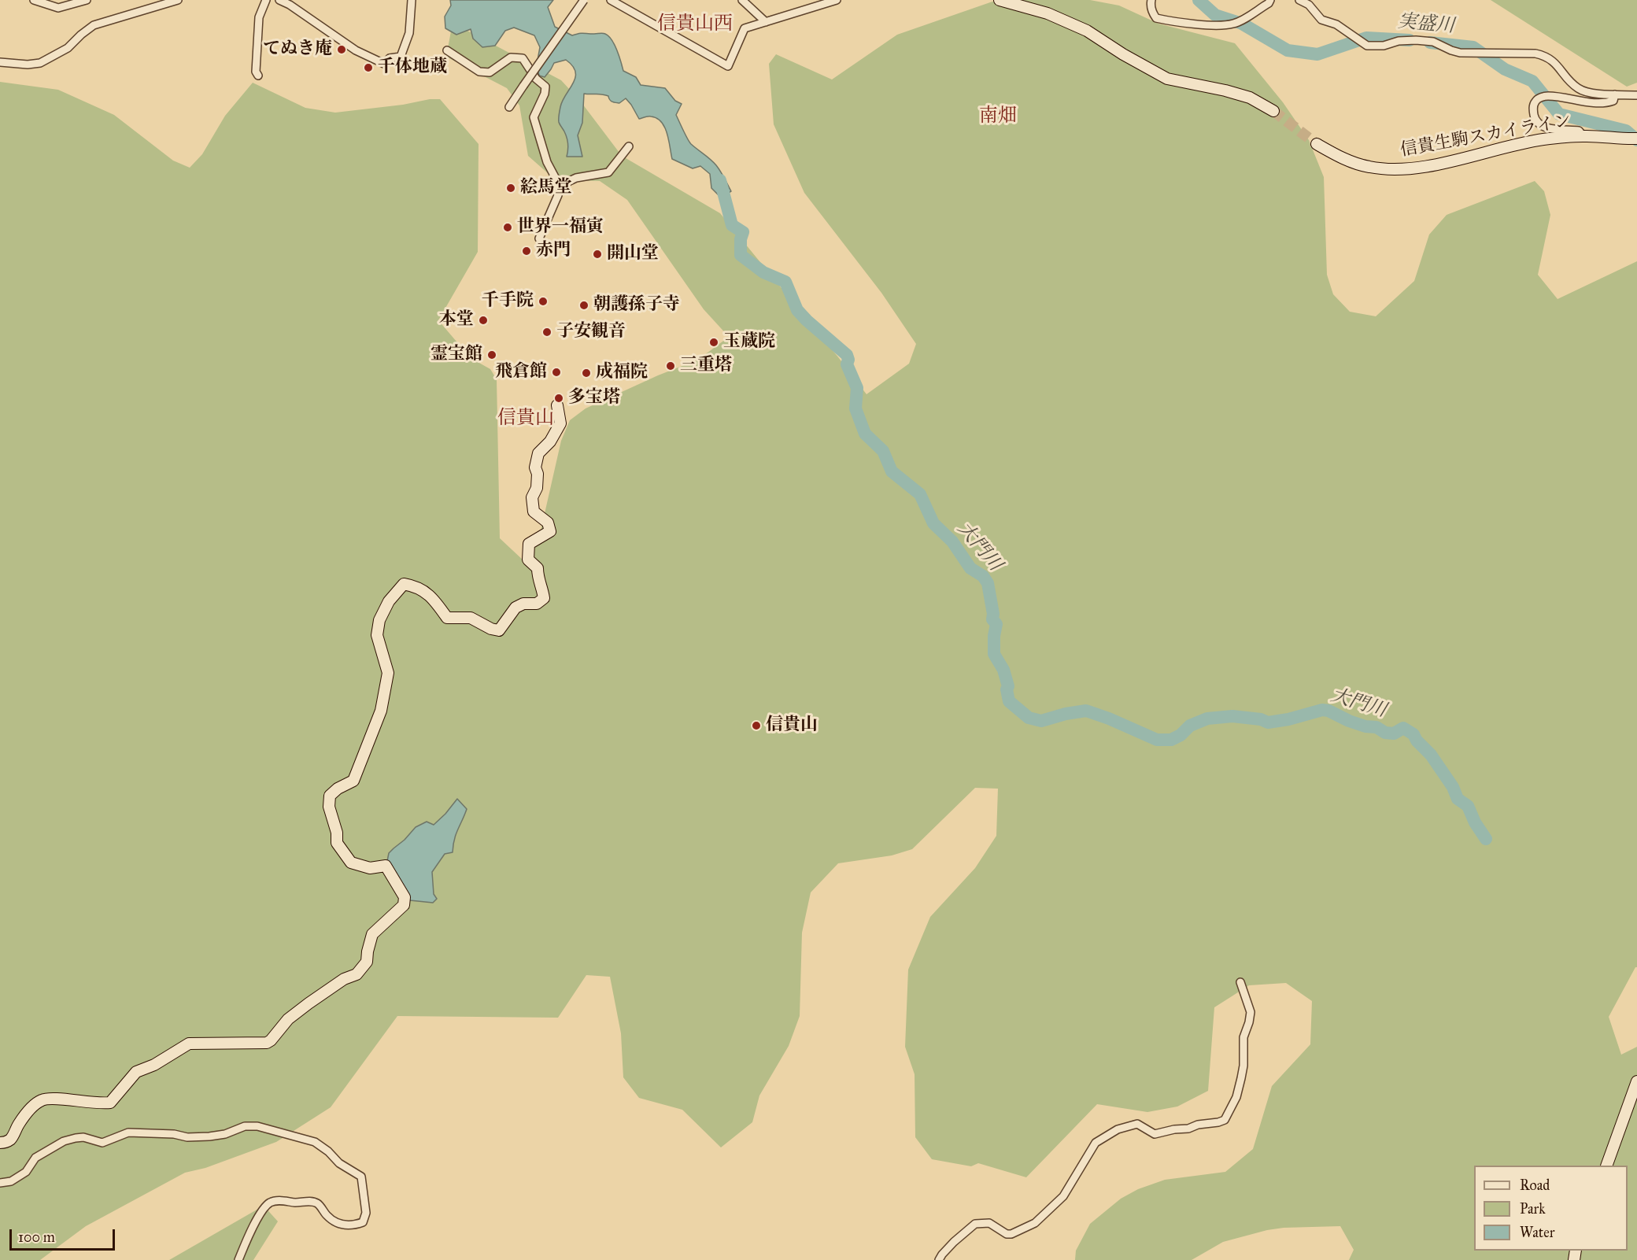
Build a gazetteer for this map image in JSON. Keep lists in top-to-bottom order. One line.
{"streets":{"main road":["信貴生駒スカイライン"]},"districts":["信貴山西","南畑","信貴山"],"water":["実盛川","大門川"],"places":["てぬき庵","千体地蔵","絵馬堂","世界一福寅","赤門","開山堂","千手院","朝護孫子寺","本堂","子安観音","玉蔵院","霊宝館","三重塔","飛倉館","成福院","多宝塔","信貴山"],"legend":["Road","Park","Water"],"scale_bar":"100 m"}
